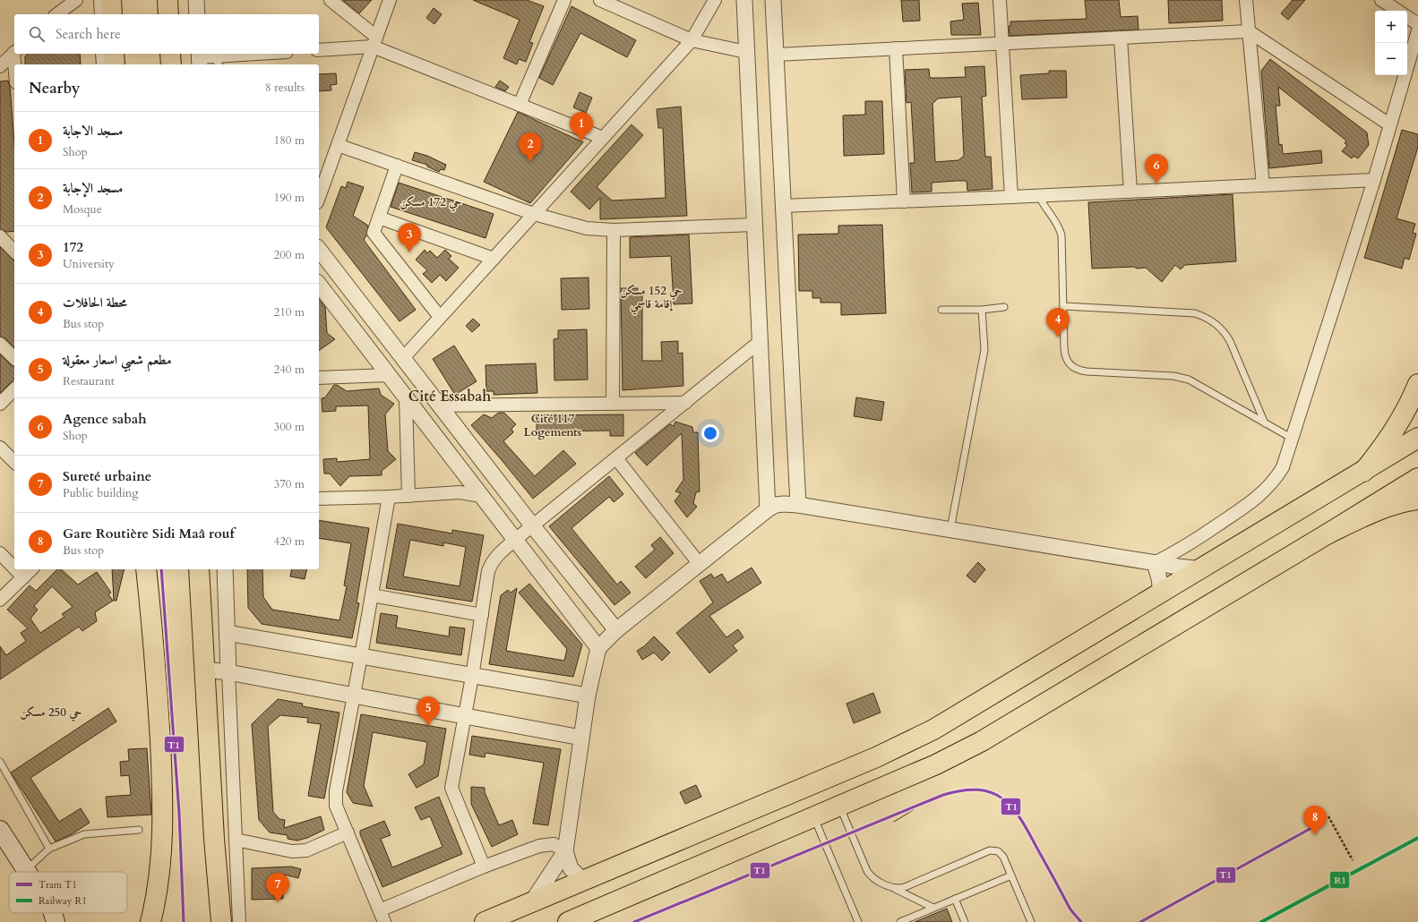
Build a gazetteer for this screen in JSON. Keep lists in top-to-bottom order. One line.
{"districts":["حي 172 مسكن","حي 152 مسكن إقامة قاسمي","Cité Essabah","Cité 117 Logements","حي 250 مسكن"],"lines":["tram line T1","rail line R1"],"legend":["Tram T1","Railway R1"],"page":{"map_buttons":["+","−"],"search":"Search here","heading":["Nearby","8 results"],"list":[{"mark":"1","name":"مسجد الاجابة","note":"Shop","value":"180 m"},{"mark":"2","name":"مسجد الإجابة","note":"Mosque","value":"190 m"},{"mark":"3","name":"172","note":"University","value":"200 m"},{"mark":"4","name":"محطة الحافلات","note":"Bus stop","value":"210 m"},{"mark":"5","name":"مطعم شعبي اسعار معقولة","note":"Restaurant","value":"240 m"},{"mark":"6","name":"Agence sabah","note":"Shop","value":"300 m"},{"mark":"7","name":"Sureté urbaine","note":"Public building","value":"370 m"},{"mark":"8","name":"Gare Routière Sidi Maâ rouf","note":"Bus stop","value":"420 m"}],"pins":["1","2","6","3","4","5","8","7"]}}
